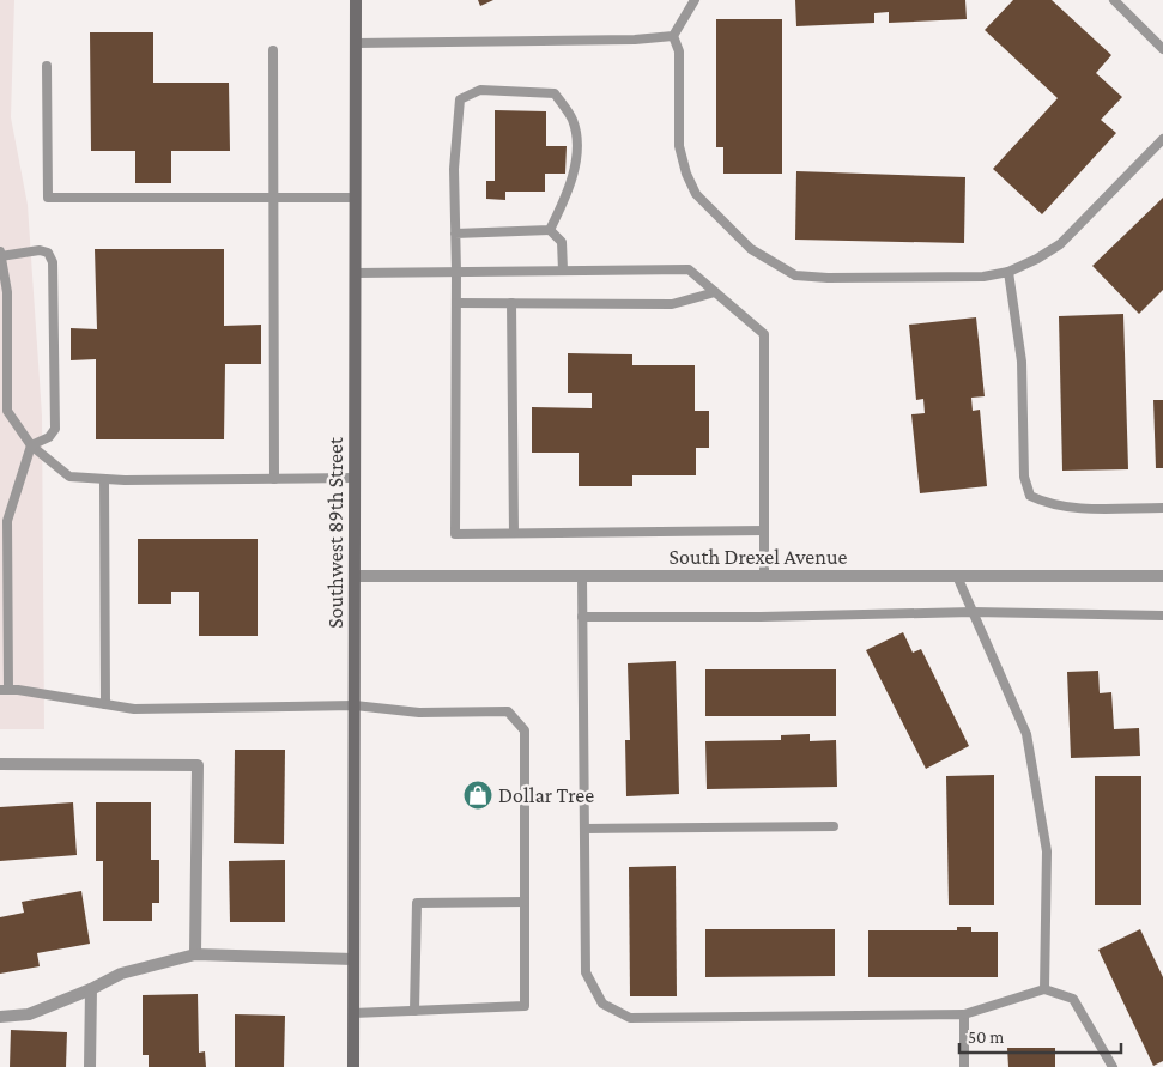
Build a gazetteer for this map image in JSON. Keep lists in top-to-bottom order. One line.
{"streets":{"main road":["Southwest 89th Street"],"street":["South Drexel Avenue"]},"crossings":[["Southwest 89th Street","South Drexel Avenue"]],"places":{"shop":["Dollar Tree"]},"scale_bar":"50 m"}
